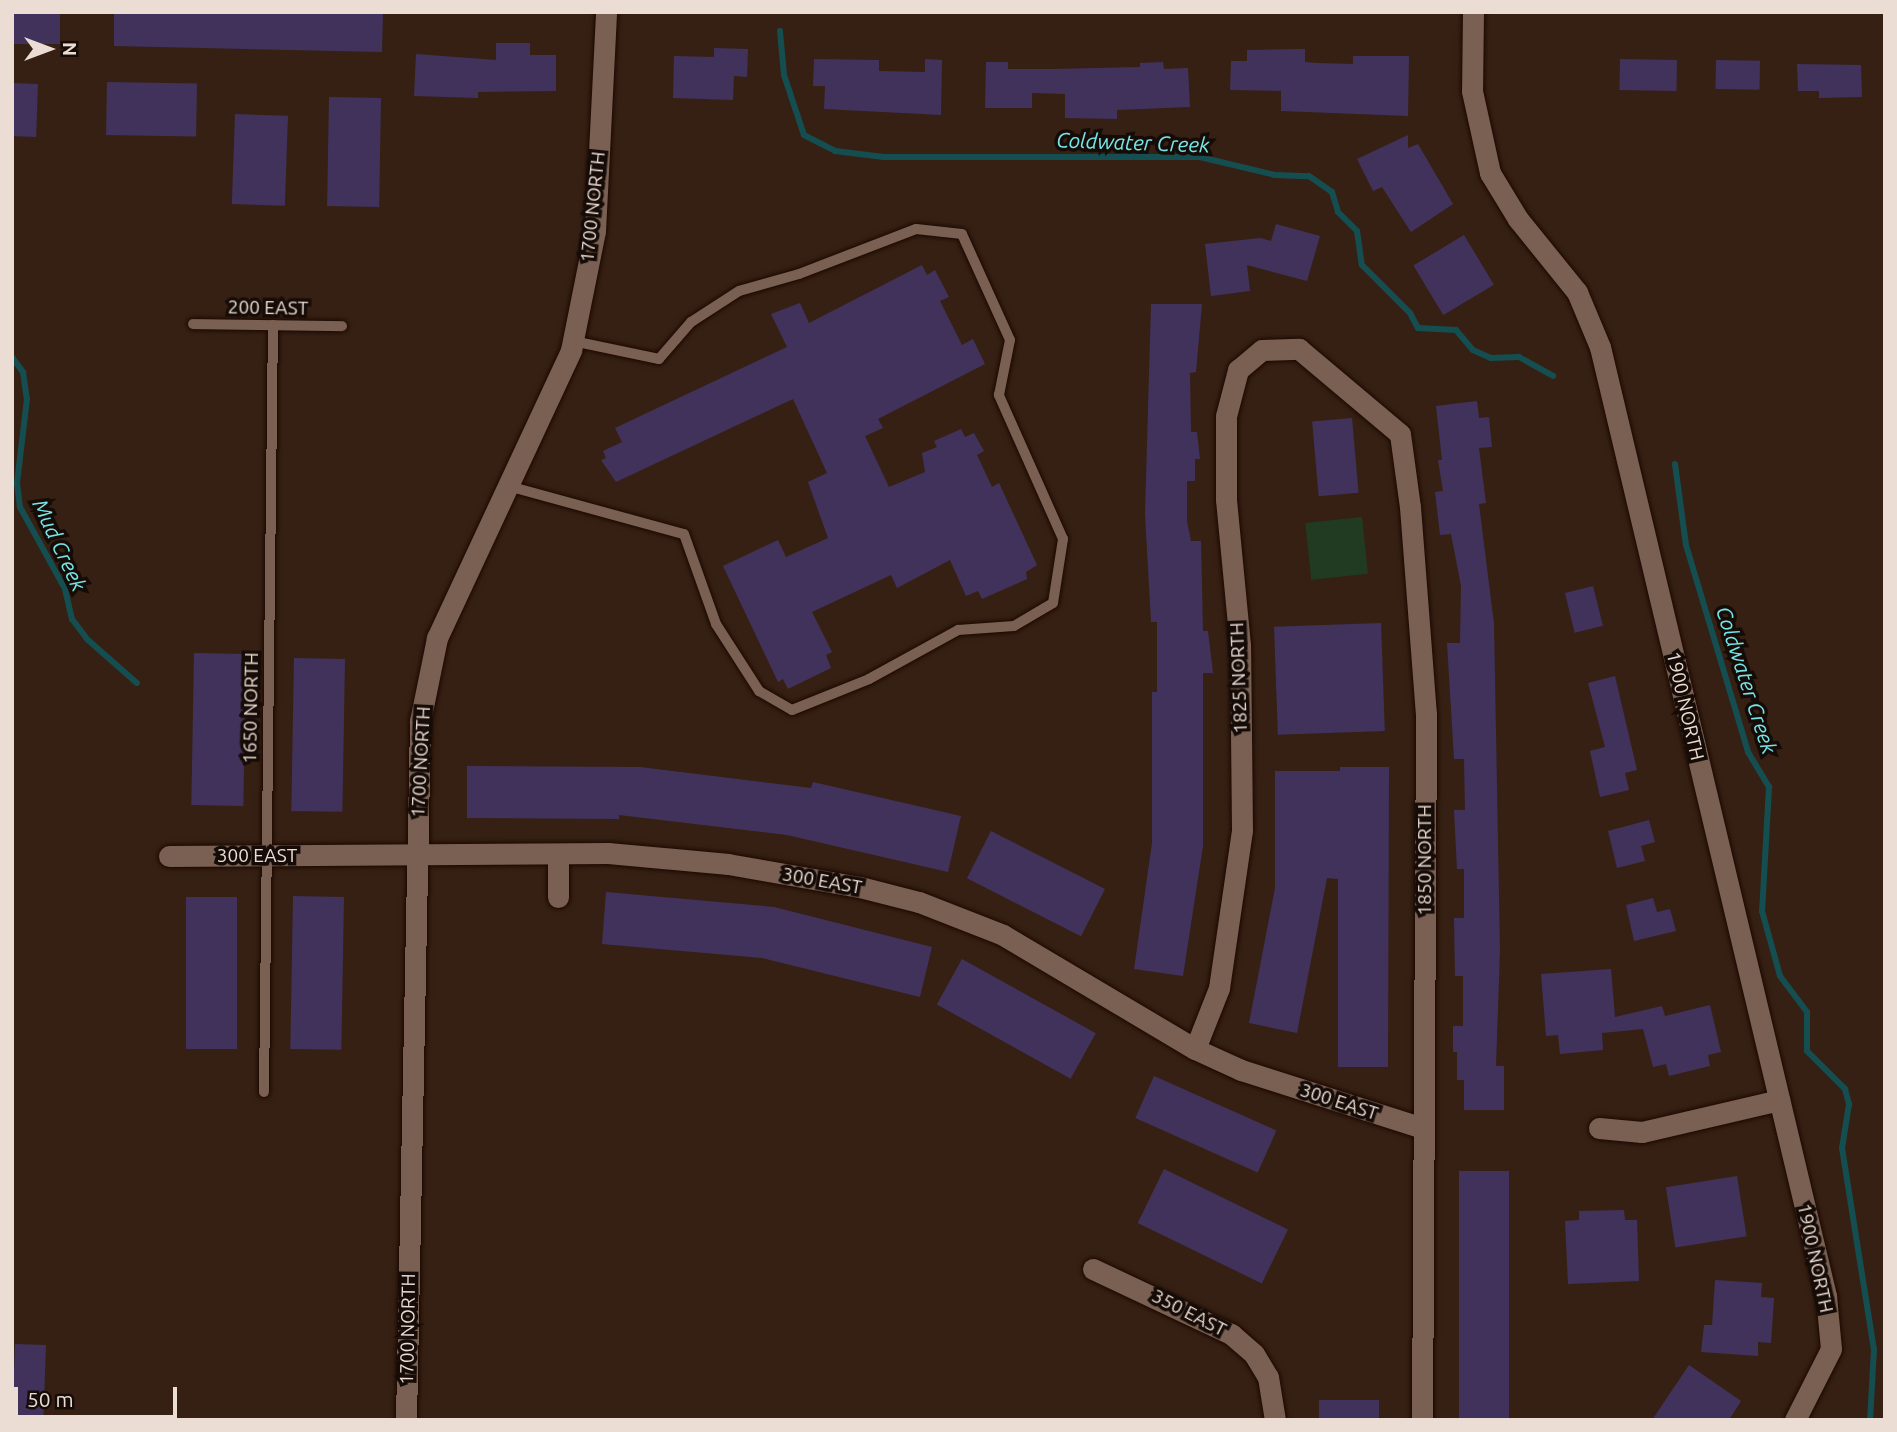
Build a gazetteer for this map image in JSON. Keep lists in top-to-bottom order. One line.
{"streets":{"street":["1700 NORTH","1825 NORTH","1900 NORTH","300 EAST","1850 NORTH","350 EAST"],"lane":["200 EAST","1650 NORTH"]},"crossings":[["1700 NORTH","300 EAST"],["200 EAST","1650 NORTH"],["1825 NORTH","300 EAST"],["1825 NORTH","1850 NORTH"],["1650 NORTH","300 EAST"],["300 EAST","1850 NORTH"]],"water":["Coldwater Creek","Mud Creek"],"scale_bar":"50 m","north":"right"}
